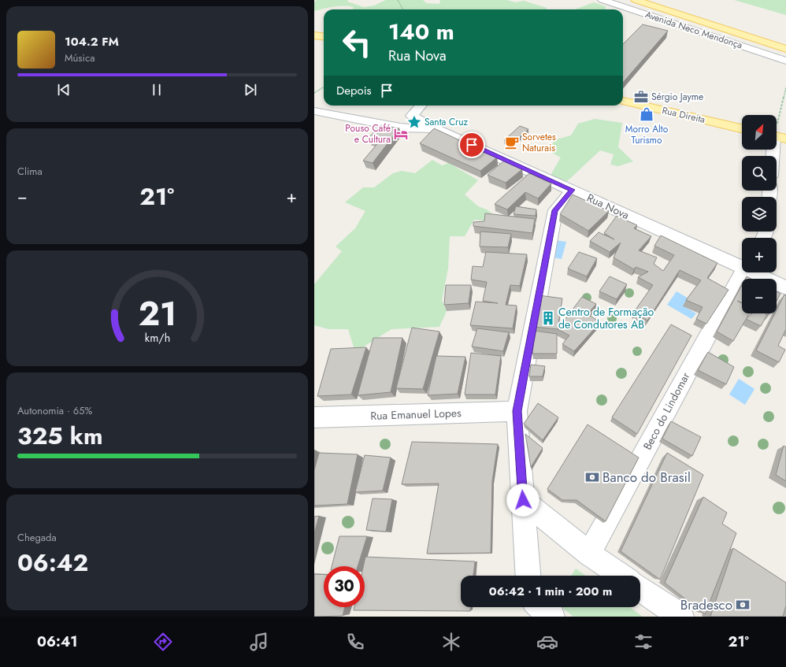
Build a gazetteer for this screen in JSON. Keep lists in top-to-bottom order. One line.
{"streets":{"main road":["Avenida Neco Mendonça","Rua Direita"],"street":["Rua Nova","Beco do Lindomar","Rua Emanuel Lopes"]},"places":{"office":["Sérgio Jayme"],"shop":["Morro Alto Turismo"],"place":["Santa Cruz"],"hotel":["Pouso Café e Cultura"],"cafe":["Sorvetes Naturais"],"building":["Centro de Formação de Condutores AB"],"bank":["Banco do Brasil","Bradesco"]},"north":"top right","page":{"turn":["140 m","Rua Nova"],"song":["104.2 FM","Música"],"then":"Depois","map_buttons":["+","−"],"tile":["Clima",["Autonomia · 65%","325 km"],["Chegada","06:42"]],"heat":["−","21°","+"],"limit":"30","trip":"06:42 · 1 min · 200 m","tabs":["06:41","21°"],"gauge":["21","km/h"]}}
